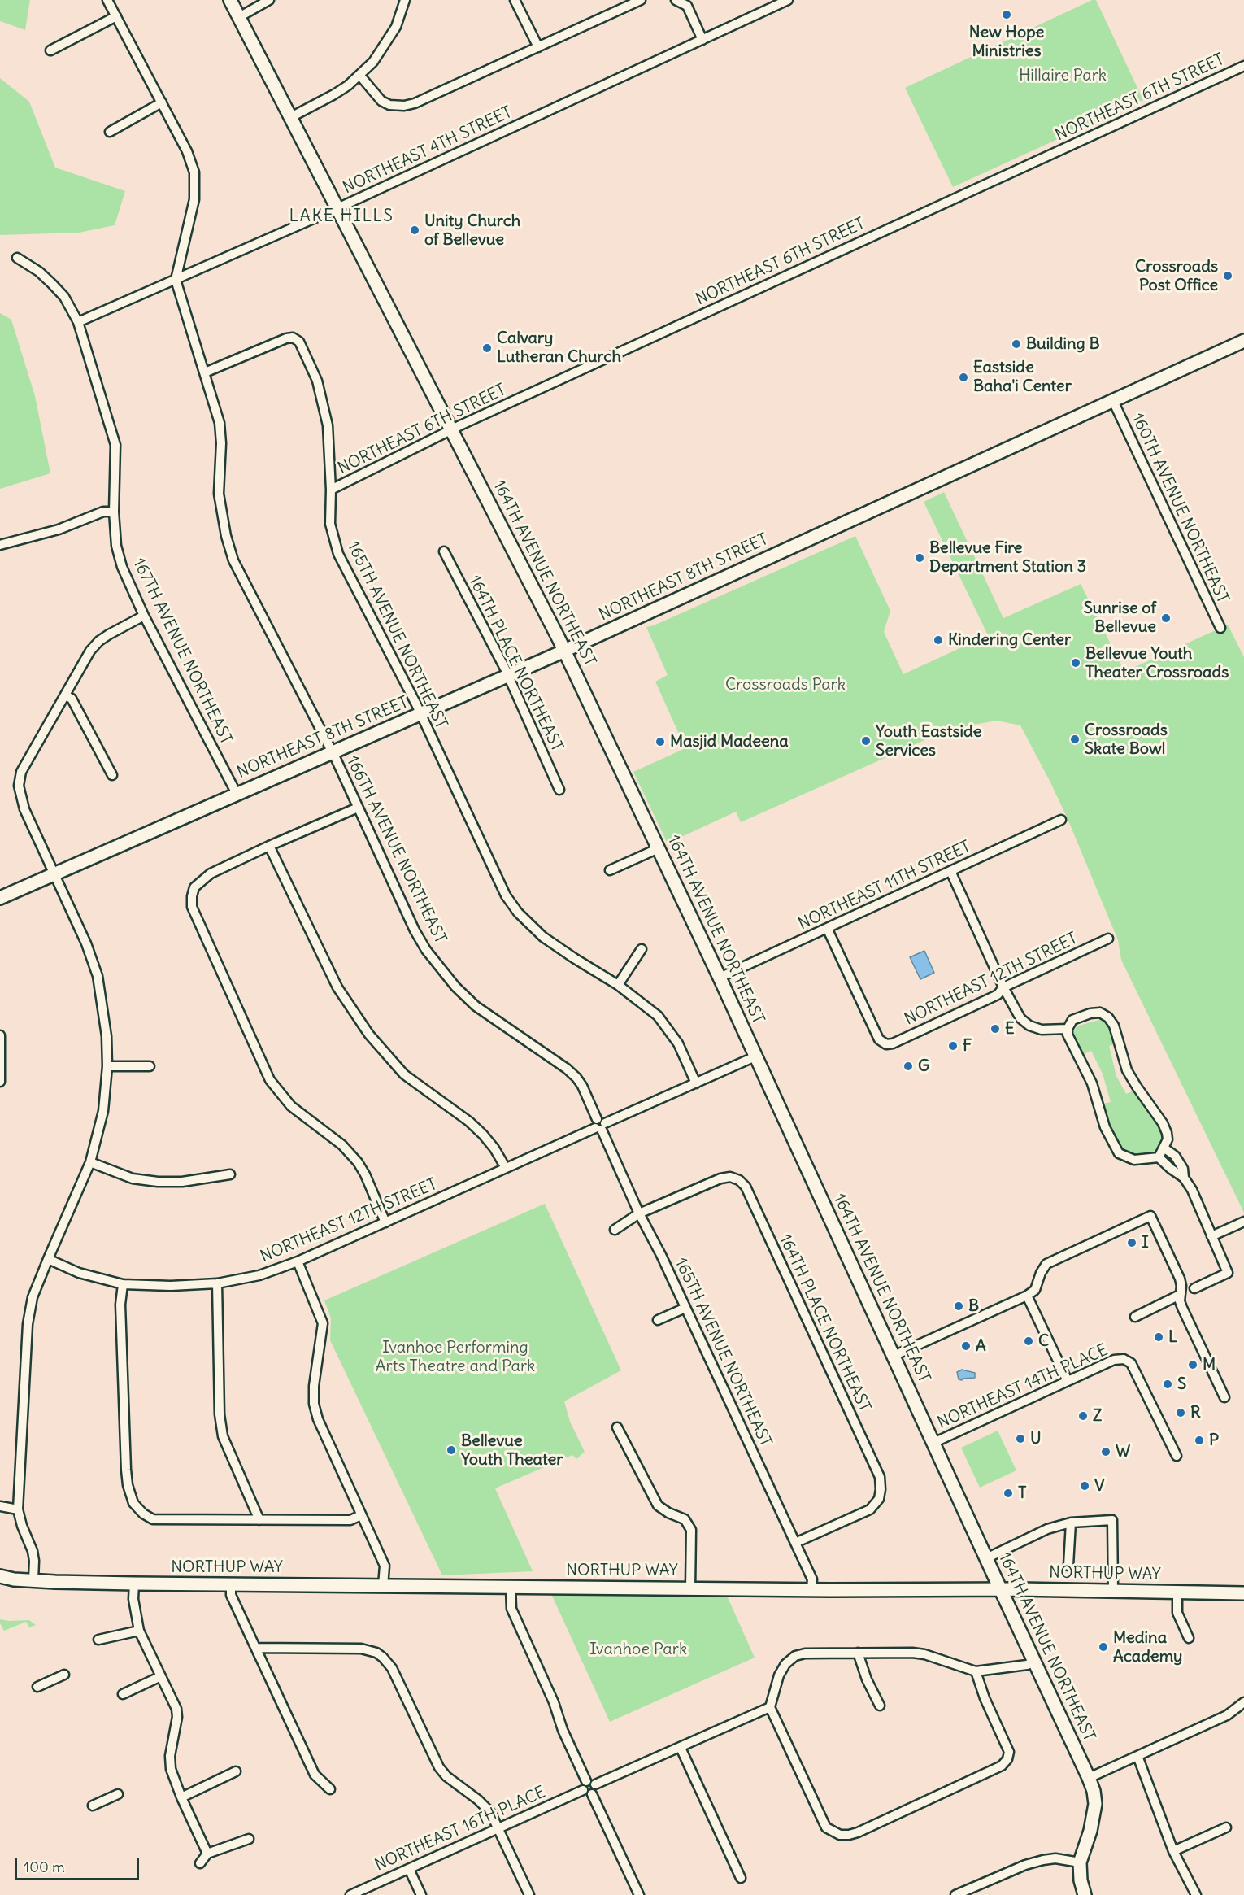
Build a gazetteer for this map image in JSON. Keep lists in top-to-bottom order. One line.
{"streets":{"street":["NORTHEAST 6TH STREET","NORTHEAST 4TH STREET","160TH AVENUE NORTHEAST","164TH AVENUE NORTHEAST","NORTHEAST 8TH STREET","165TH AVENUE NORTHEAST","167TH AVENUE NORTHEAST","164TH PLACE NORTHEAST","166TH AVENUE NORTHEAST","NORTHEAST 11TH STREET","NORTHEAST 12TH STREET","NORTHEAST 14TH PLACE","NORTHUP WAY","NORTHEAST 16TH PLACE"]},"crossings":[["NORTHEAST 6TH STREET","164TH AVENUE NORTHEAST"],["NORTHEAST 6TH STREET","165TH AVENUE NORTHEAST"],["NORTHEAST 4TH STREET","164TH AVENUE NORTHEAST"],["NORTHEAST 4TH STREET","167TH AVENUE NORTHEAST"],["NORTHEAST 4TH STREET","166TH AVENUE NORTHEAST"],["160TH AVENUE NORTHEAST","NORTHEAST 8TH STREET"],["164TH AVENUE NORTHEAST","NORTHEAST 8TH STREET"],["164TH AVENUE NORTHEAST","NORTHEAST 11TH STREET"],["164TH AVENUE NORTHEAST","NORTHEAST 12TH STREET"],["164TH AVENUE NORTHEAST","NORTHEAST 14TH PLACE"],["164TH AVENUE NORTHEAST","NORTHUP WAY"],["NORTHEAST 8TH STREET","165TH AVENUE NORTHEAST"],["NORTHEAST 8TH STREET","167TH AVENUE NORTHEAST"],["NORTHEAST 8TH STREET","164TH PLACE NORTHEAST"],["NORTHEAST 8TH STREET","166TH AVENUE NORTHEAST"],["165TH AVENUE NORTHEAST","164TH PLACE NORTHEAST"],["165TH AVENUE NORTHEAST","166TH AVENUE NORTHEAST"],["165TH AVENUE NORTHEAST","NORTHEAST 12TH STREET"],["165TH AVENUE NORTHEAST","NORTHUP WAY"],["166TH AVENUE NORTHEAST","NORTHEAST 12TH STREET"],["NORTHEAST 11TH STREET","NORTHEAST 12TH STREET"]],"districts":["LAKE HILLS"],"parks":["Hillaire Park","Crossroads Park","Ivanhoe Performing Arts Theatre and Park","Ivanhoe Park"],"places":["New Hope Ministries","Unity Church of Bellevue","Crossroads Post Office","Building B","Calvary Lutheran Church","Eastside Baha'i Center","Bellevue Fire Department Station 3","Sunrise of Bellevue","Kindering Center","Bellevue Youth Theater Crossroads","Crossroads Skate Bowl","Youth Eastside Services","Masjid Madeena","E","F","G","I","B","L","C","A","M","S","R","Z","U","P","Bellevue Youth Theater","W","V","T","Medina Academy"],"scale_bar":"100 m"}
